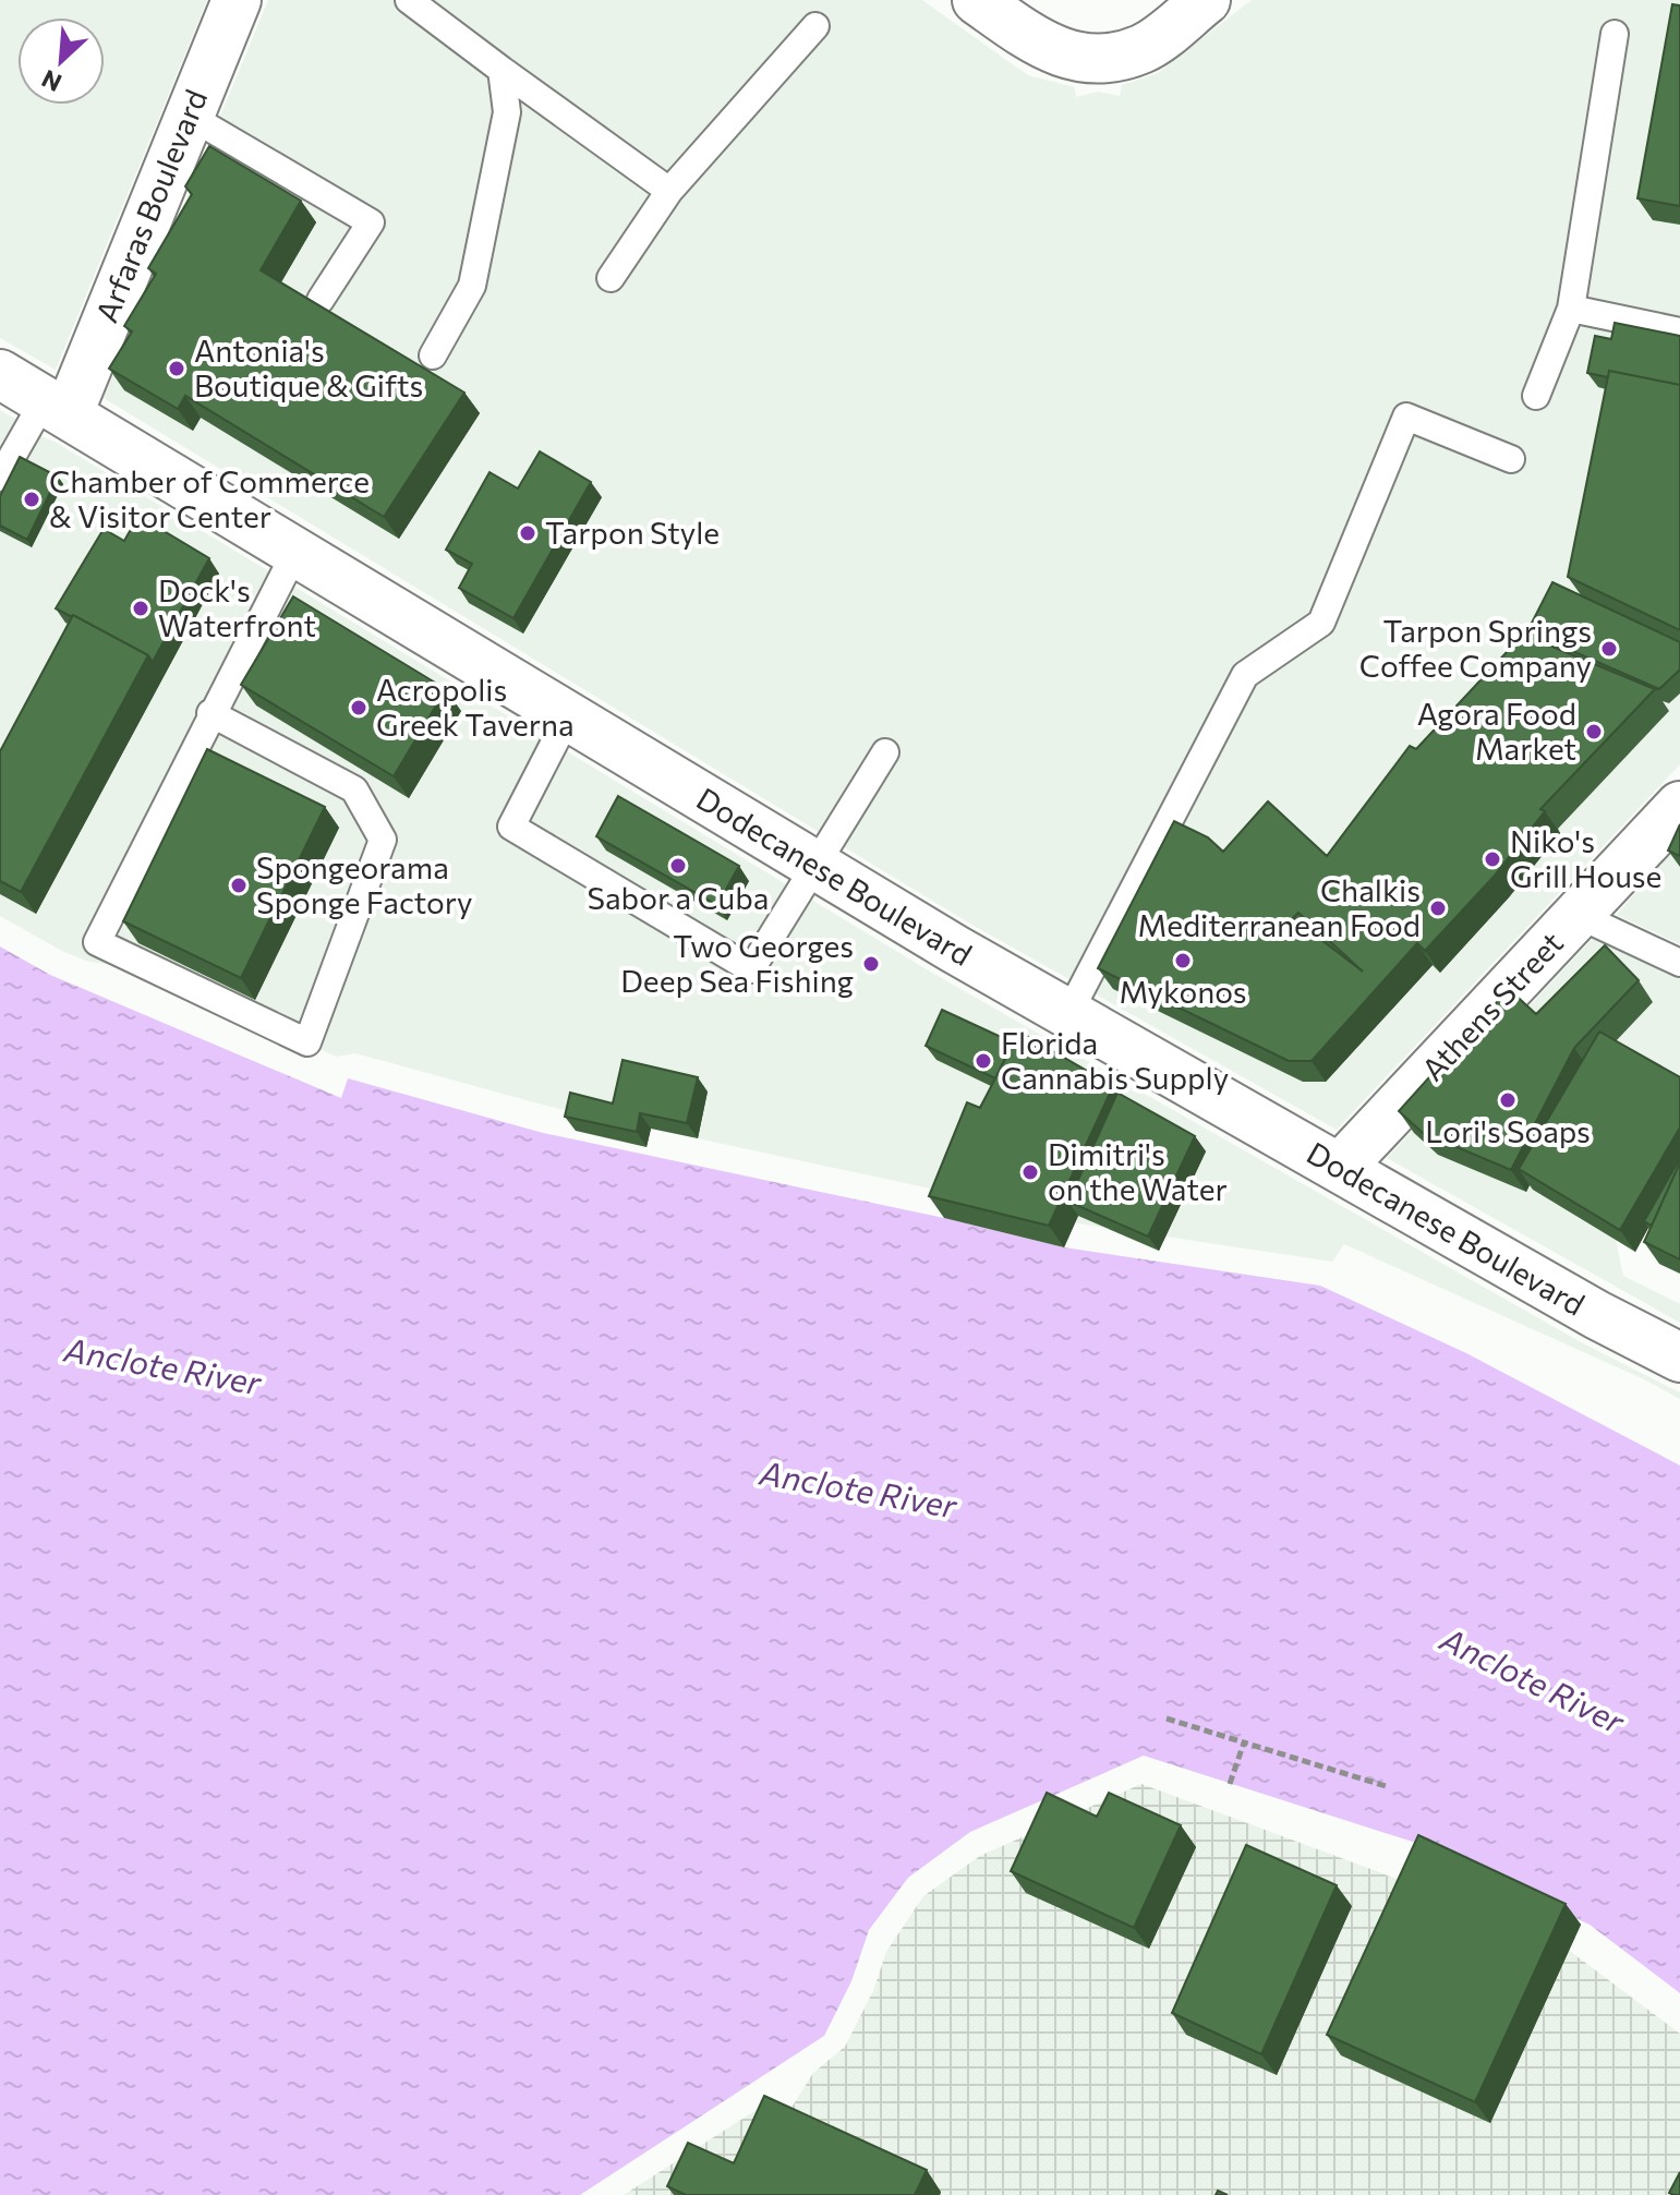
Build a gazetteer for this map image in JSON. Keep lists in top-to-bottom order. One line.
{"streets":{"street":["Arfaras Boulevard","Dodecanese Boulevard","Athens Street"]},"crossings":[["Arfaras Boulevard","Dodecanese Boulevard"],["Dodecanese Boulevard","Athens Street"]],"water":["Anclote River"],"places":["Antonia's Boutique & Gifts","Chamber of Commerce & Visitor Center","Tarpon Style","Dock's Waterfront","Tarpon Springs Coffee Company","Acropolis Greek Taverna","Agora Food Market","Niko's Grill House","Sabor a Cuba","Spongeorama Sponge Factory","Chalkis Mediterranean Food","Mykonos","Two Georges Deep Sea Fishing","Florida Cannabis Supply","Lori's Soaps","Dimitri's on the Water"],"north":"bottom left"}
